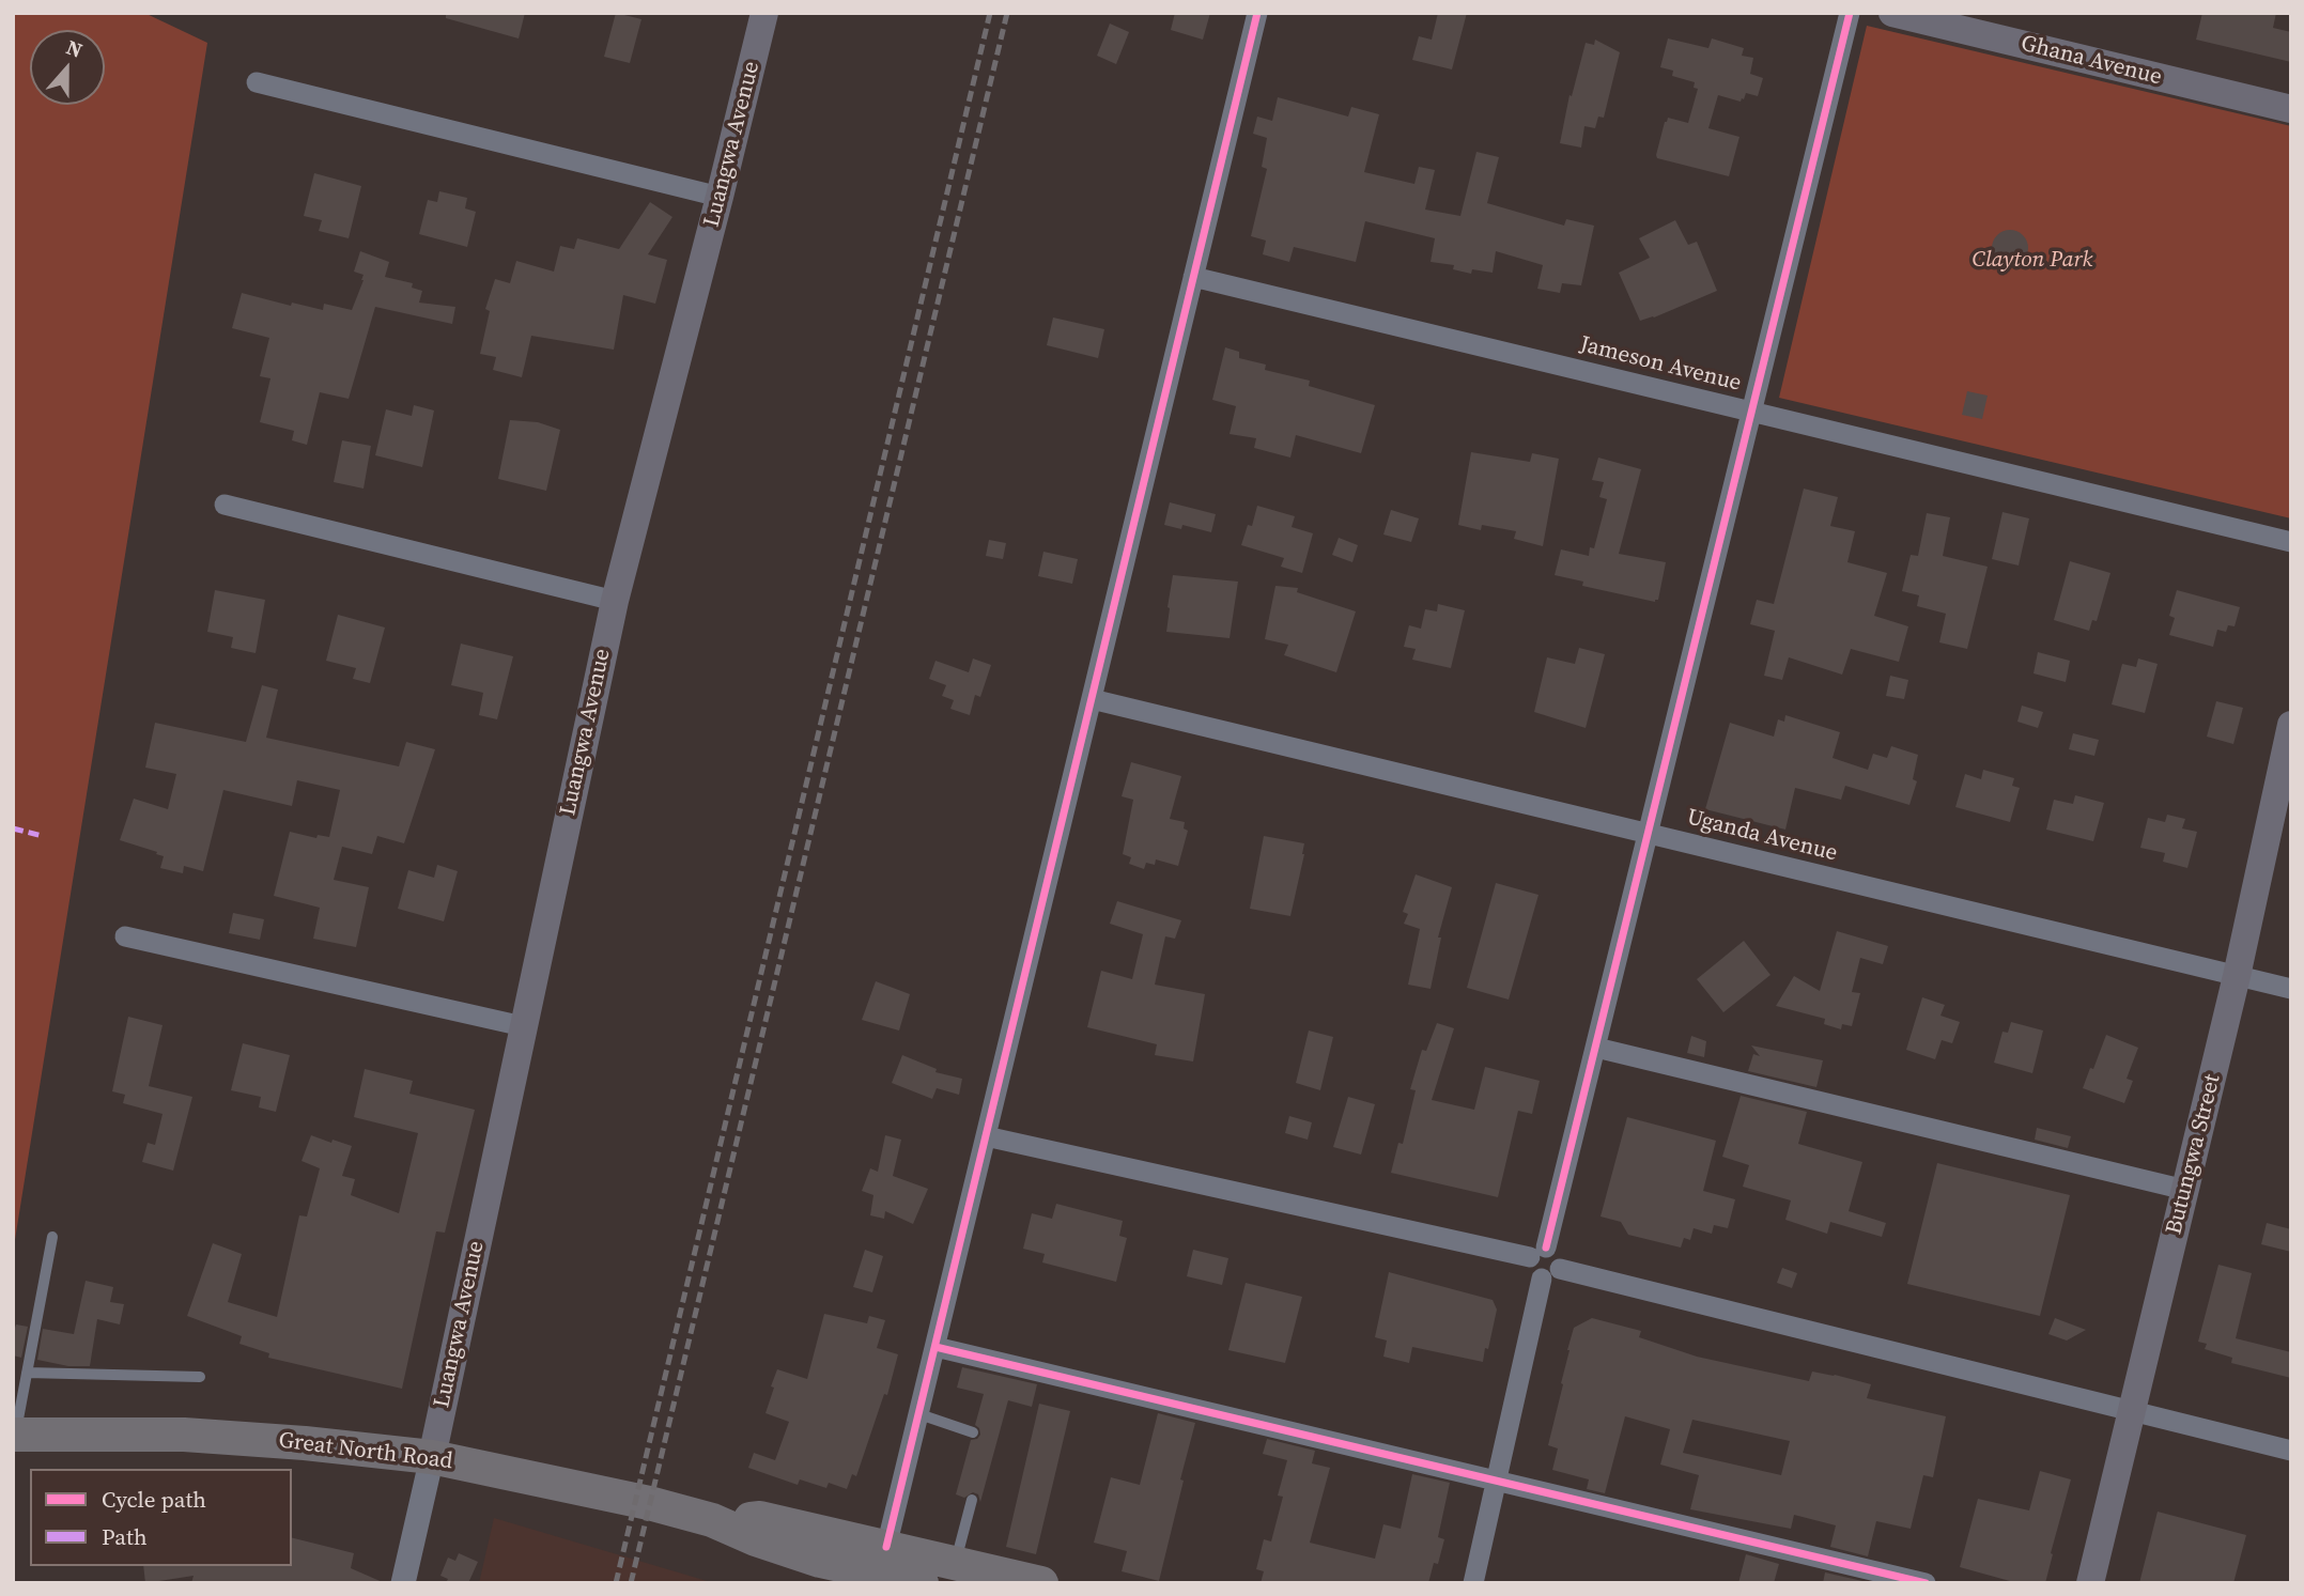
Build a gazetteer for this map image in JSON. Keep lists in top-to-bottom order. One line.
{"streets":{"highway":["Great North Road"],"main road":["Ghana Avenue","Luangwa Avenue","Butungwa Street"],"street":["Jameson Avenue","Uganda Avenue"]},"crossings":[["Luangwa Avenue","Great North Road"],["Uganda Avenue","Butungwa Street"]],"parks":["Clayton Park"],"legend":["Cycle path","Path"],"north":"top"}
